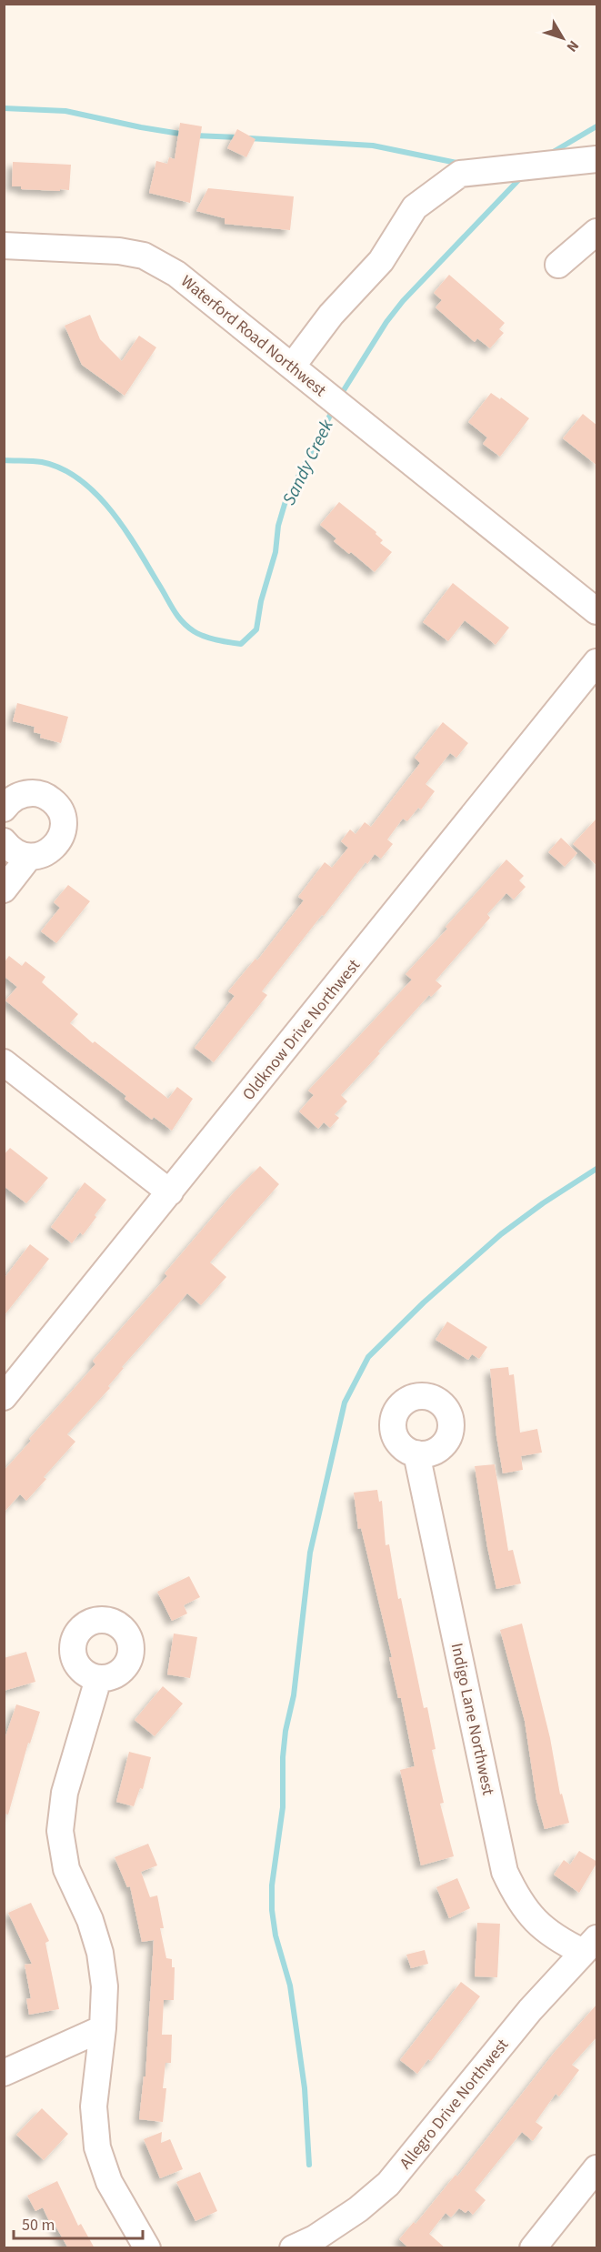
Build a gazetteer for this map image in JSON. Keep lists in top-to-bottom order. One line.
{"streets":{"street":["Waterford Road Northwest","Oldknow Drive Northwest","Indigo Lane Northwest","Allegro Drive Northwest"]},"crossings":[["Indigo Lane Northwest","Allegro Drive Northwest"]],"water":["Sandy Creek"],"scale_bar":"50 m","north":"bottom right"}
